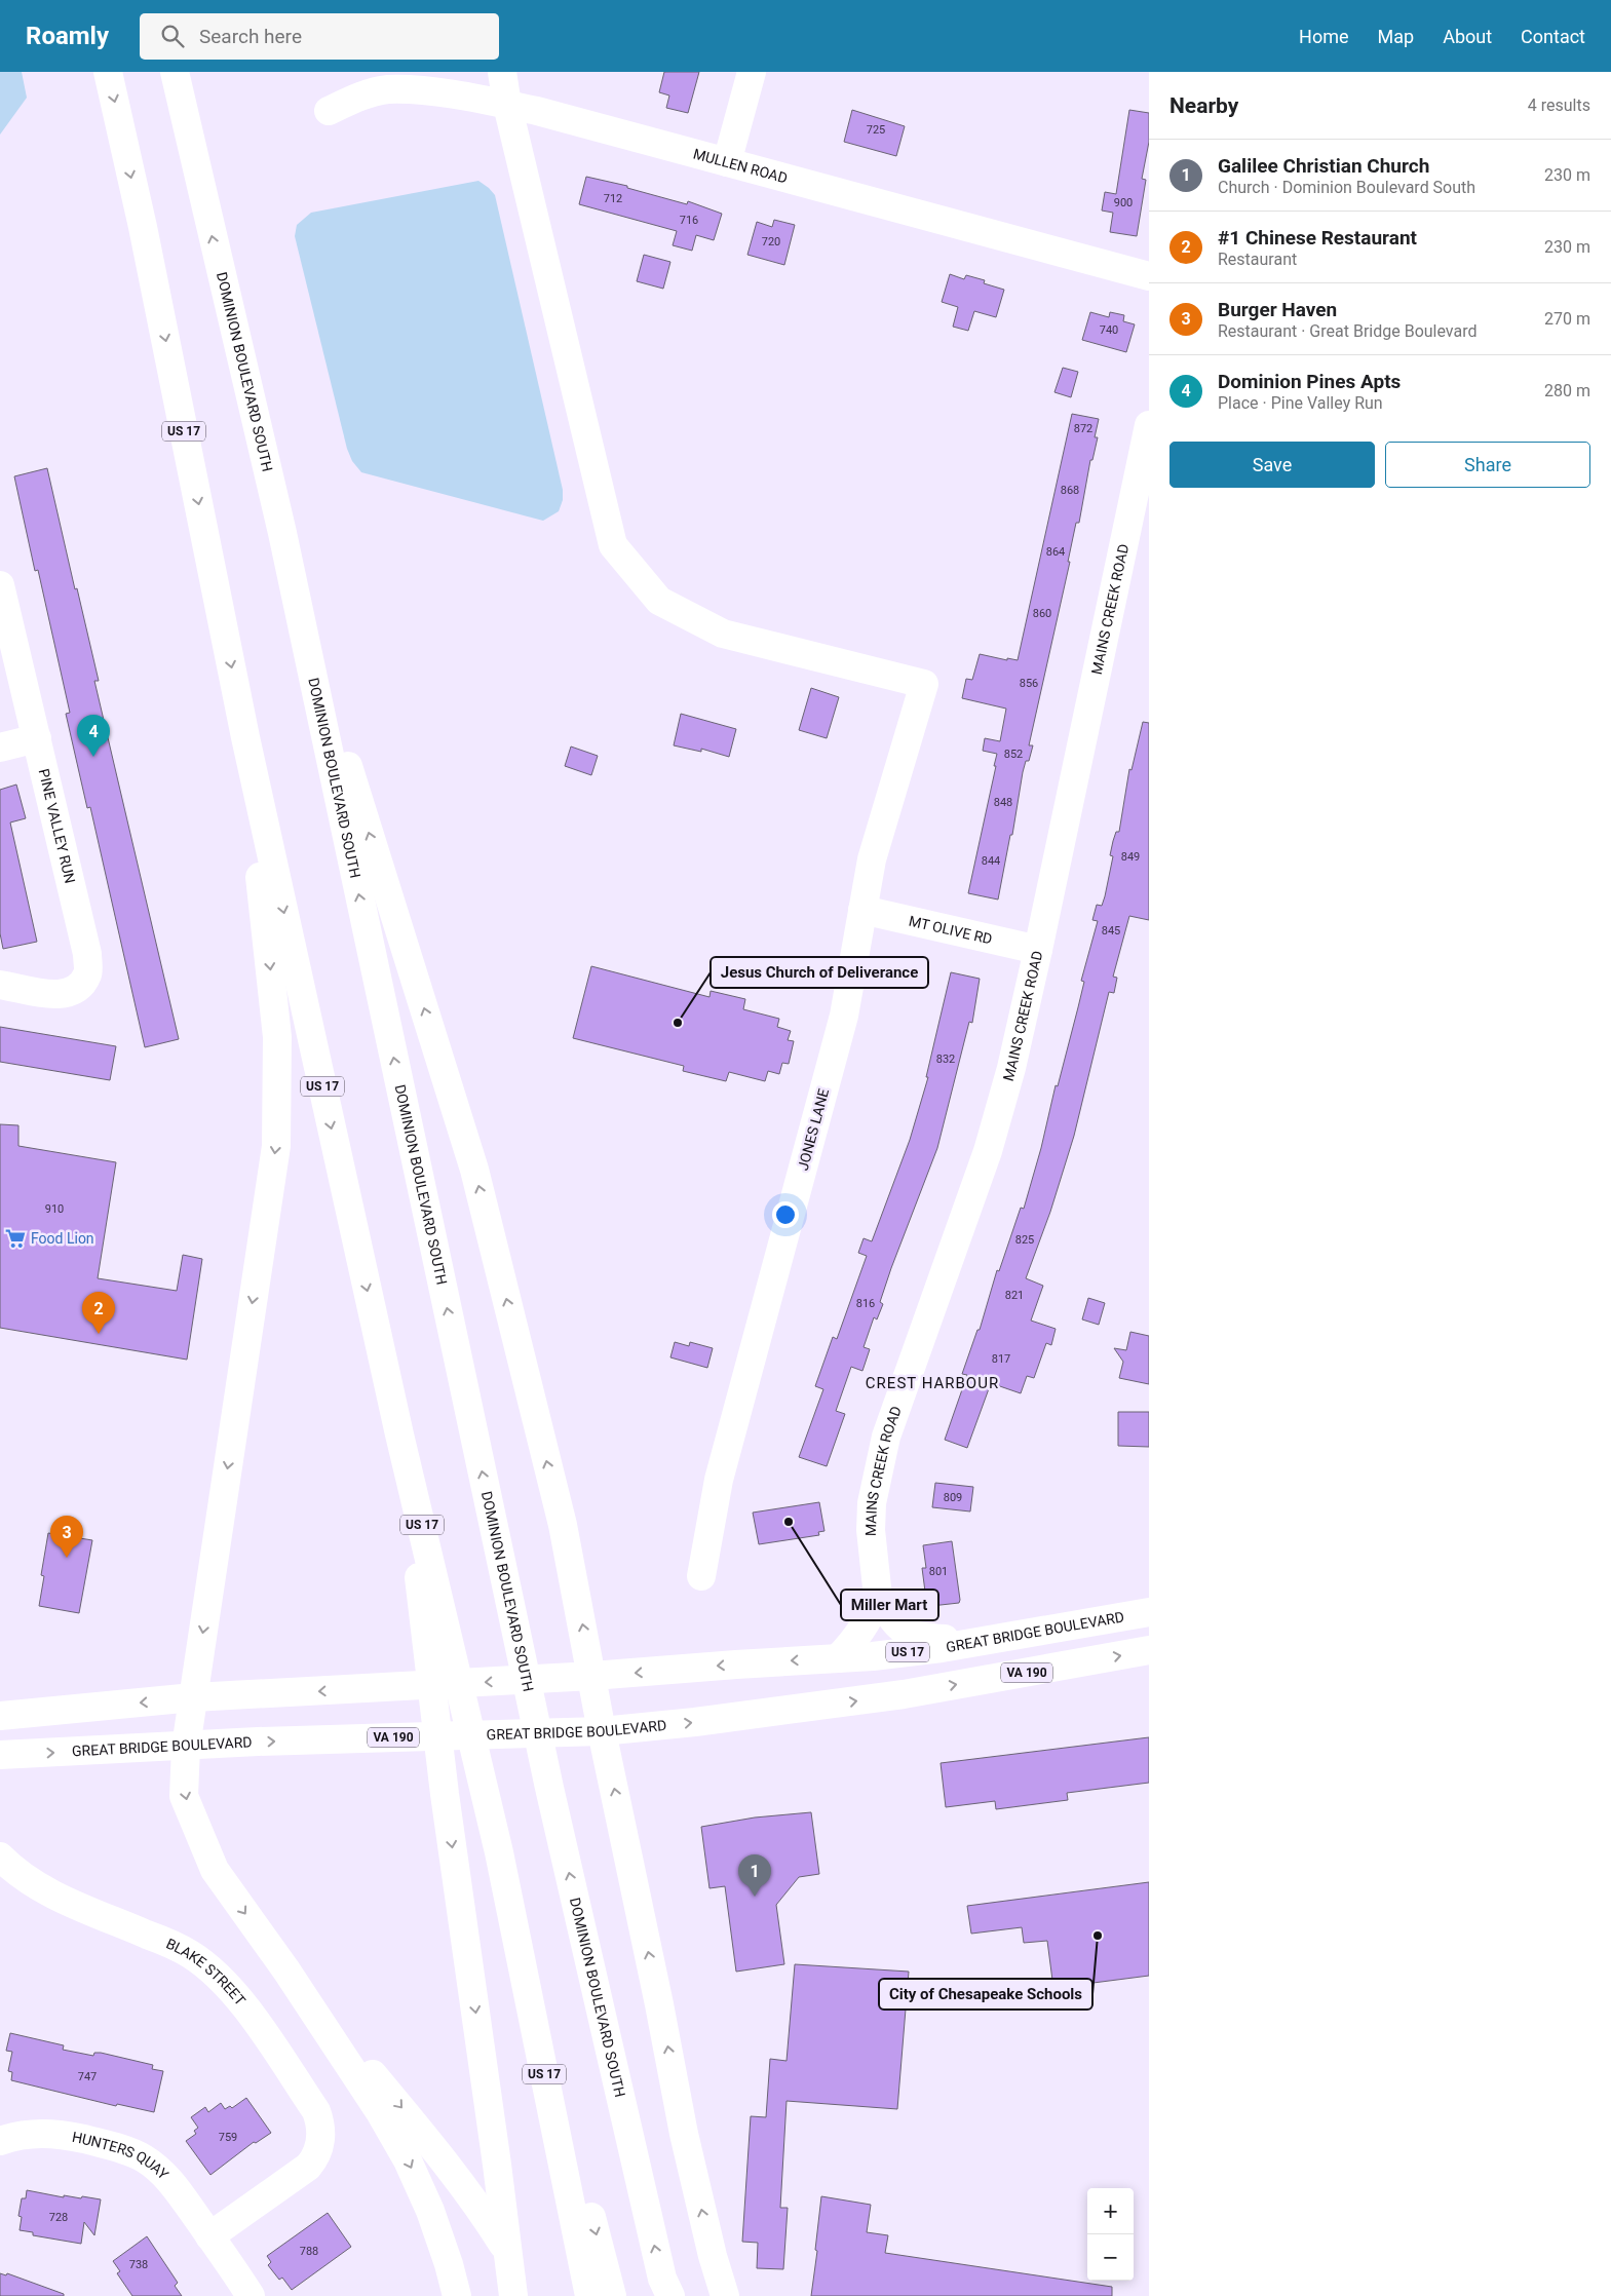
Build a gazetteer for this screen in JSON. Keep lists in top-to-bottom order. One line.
{"streets":{"main road":["MULLEN ROAD","DOMINION BOULEVARD SOUTH","US 17","MAINS CREEK ROAD","PINE VALLEY RUN","MT OLIVE RD","JONES LANE","GREAT BRIDGE BOULEVARD","VA 190","BLAKE STREET","HUNTERS QUAY"]},"crossings":[["MULLEN ROAD","JONES LANE"],["MAINS CREEK ROAD","MT OLIVE RD"],["MT OLIVE RD","JONES LANE"],["BLAKE STREET","HUNTERS QUAY"]],"districts":["CREST HARBOUR"],"places":{"other":["Jesus Church of Deliverance","Miller Mart","City of Chesapeake Schools"],"supermarket":["Food Lion"]},"house_numbers":["725","712","900","716","720","740","872","868","864","860","856","852","848","849","844","845","832","910","825","821","816","817","809","801","747","759","728","788","738"],"page":{"header":"Roamly","search":"Search here","nav":["Home","Map","About","Contact"],"heading":["Nearby","4 results"],"list":[{"mark":"1","name":"Galilee Christian Church","note":"Church · Dominion Boulevard South","value":"230 m"},{"mark":"2","name":"#1 Chinese Restaurant","note":"Restaurant","value":"230 m"},{"mark":"3","name":"Burger Haven","note":"Restaurant · Great Bridge Boulevard","value":"270 m"},{"mark":"4","name":"Dominion Pines Apts","note":"Place · Pine Valley Run","value":"280 m"}],"buttons":["Save","Share"],"pins":["4","2","3","1"],"map_buttons":["+","−"]}}
